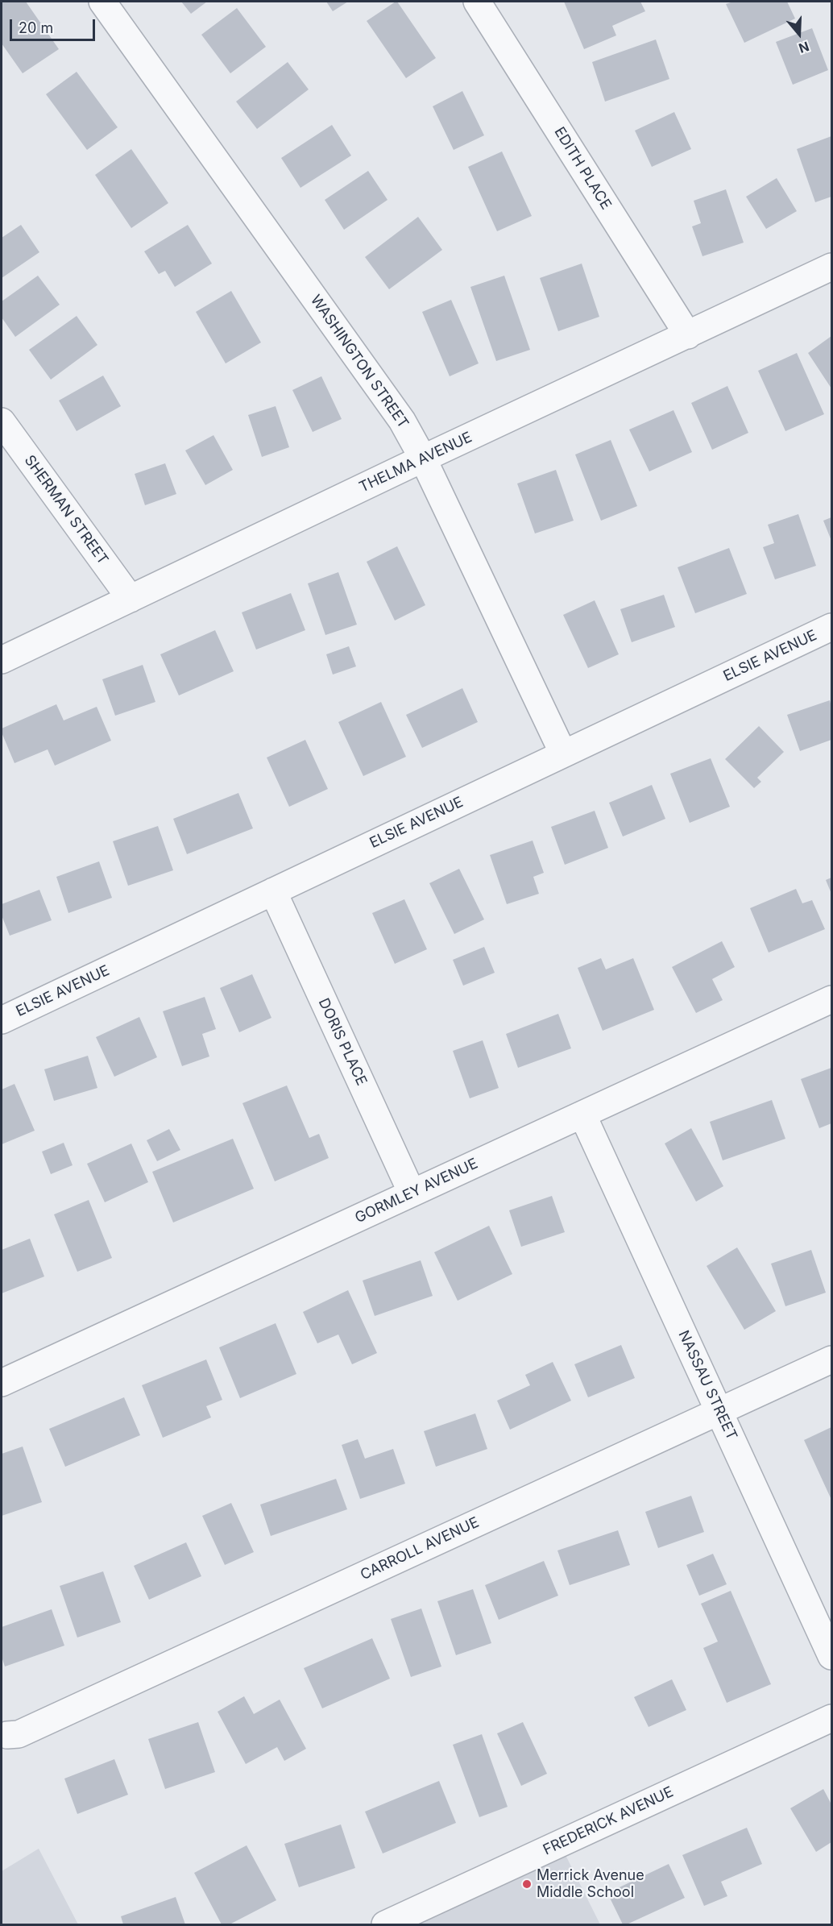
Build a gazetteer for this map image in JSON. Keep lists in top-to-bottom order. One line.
{"streets":{"street":["EDITH PLACE","WASHINGTON STREET","THELMA AVENUE","SHERMAN STREET","ELSIE AVENUE","DORIS PLACE","GORMLEY AVENUE","NASSAU STREET","CARROLL AVENUE","FREDERICK AVENUE"]},"crossings":[["EDITH PLACE","THELMA AVENUE"],["WASHINGTON STREET","THELMA AVENUE"],["WASHINGTON STREET","ELSIE AVENUE"],["THELMA AVENUE","SHERMAN STREET"],["ELSIE AVENUE","DORIS PLACE"],["DORIS PLACE","GORMLEY AVENUE"],["GORMLEY AVENUE","NASSAU STREET"],["NASSAU STREET","CARROLL AVENUE"]],"places":["Merrick Avenue Middle School"],"scale_bar":"20 m","north":"bottom"}
